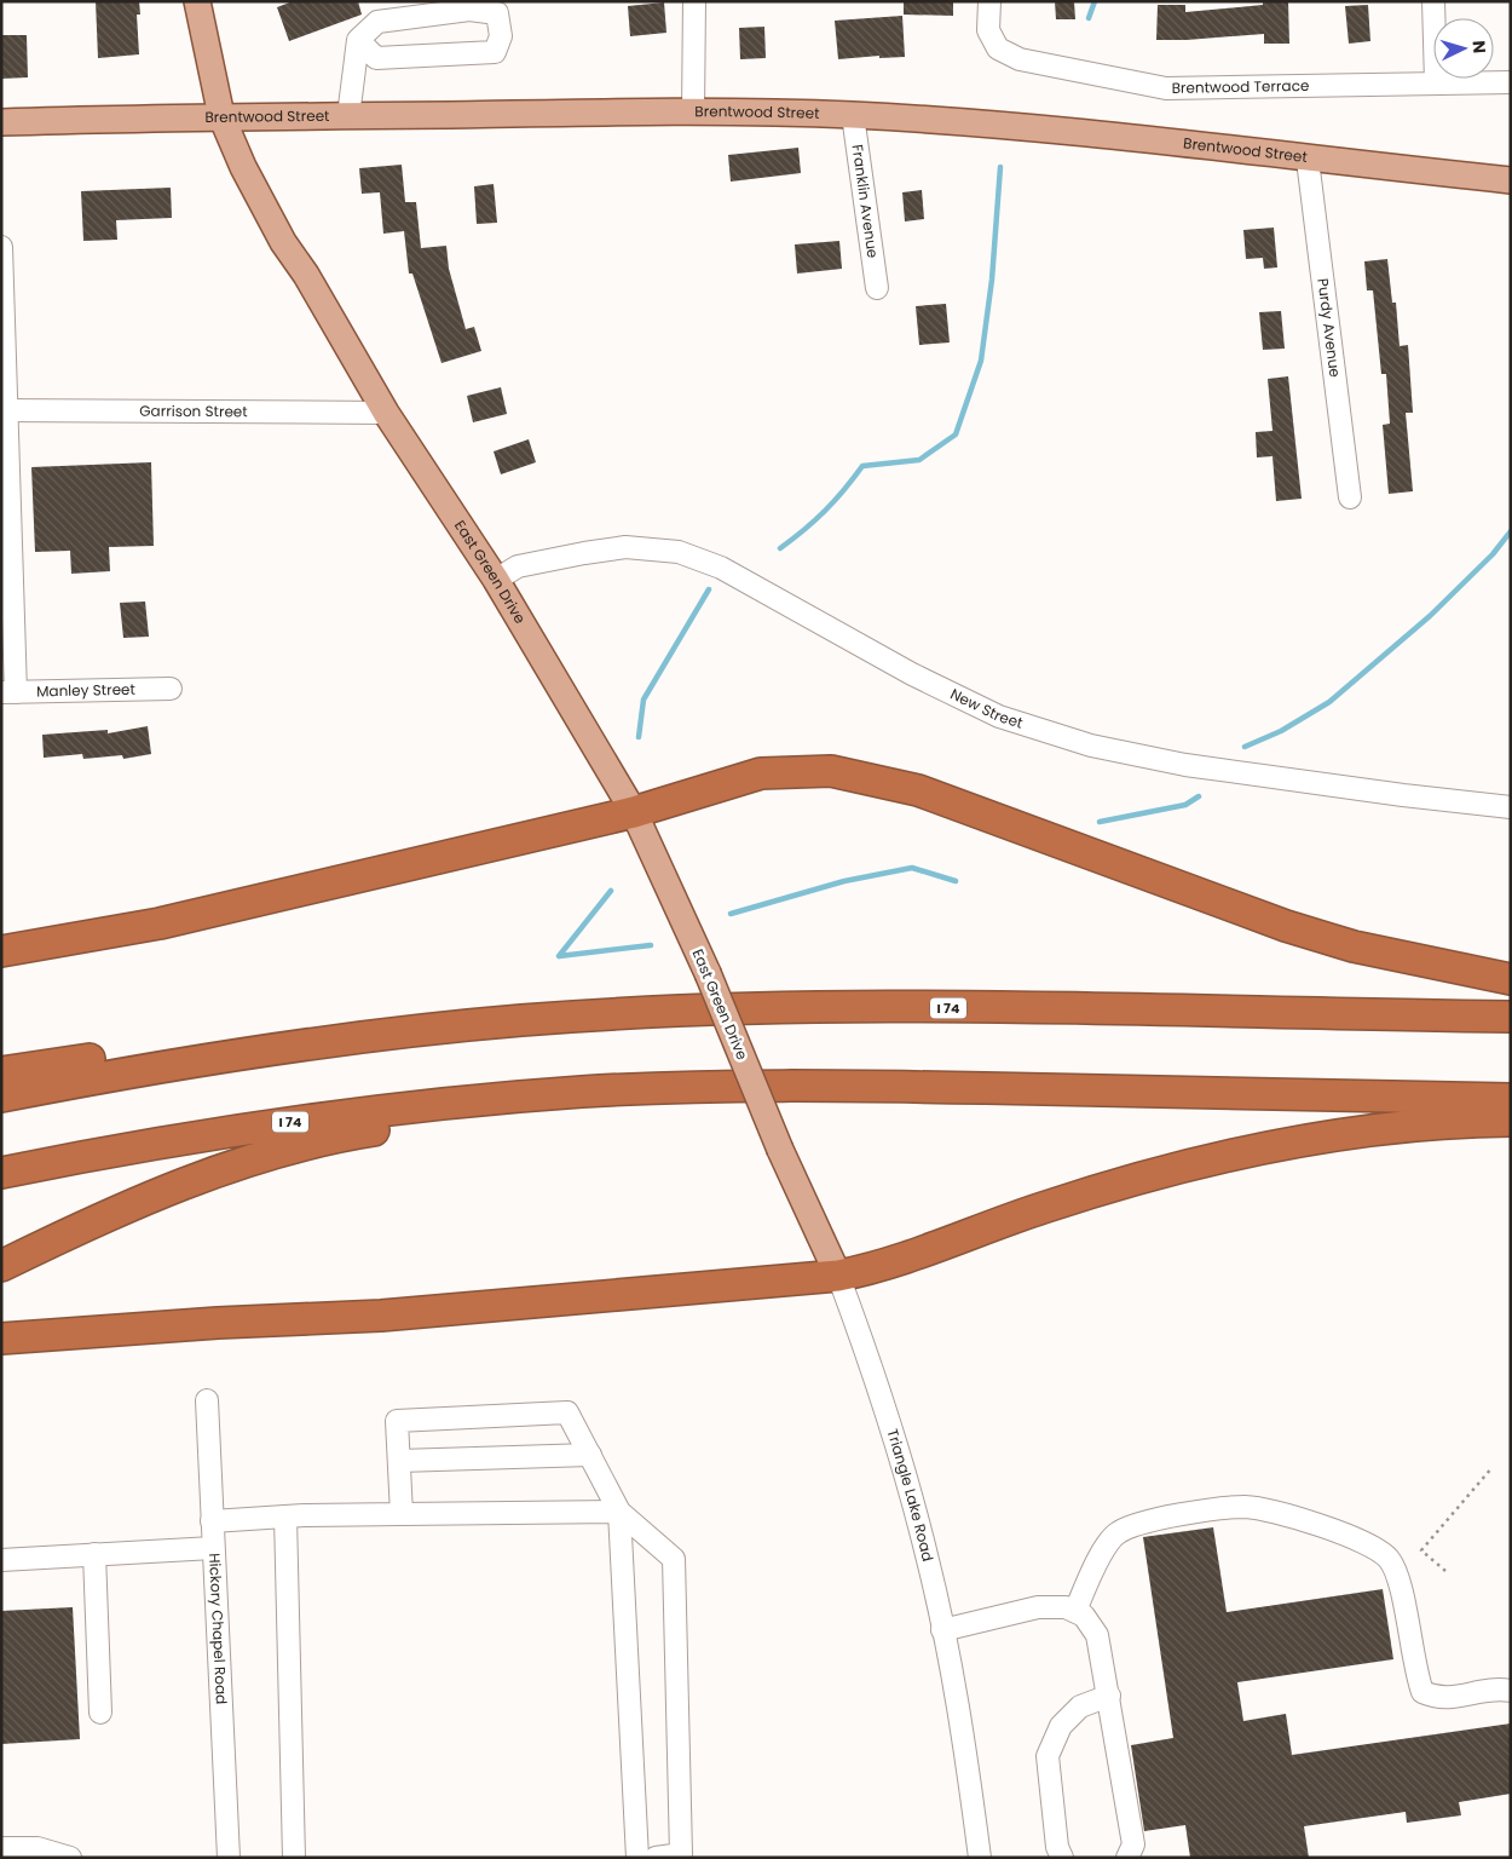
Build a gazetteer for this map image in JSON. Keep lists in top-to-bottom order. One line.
{"streets":{"highway":["I 74"],"main road":["Brentwood Street","East Green Drive","Triangle Lake Road"],"street":["Brentwood Terrace","Franklin Avenue","Purdy Avenue","Garrison Street","Manley Street","New Street","Hickory Chapel Road"]},"crossings":[["Brentwood Street","Franklin Avenue"],["Brentwood Street","Purdy Avenue"],["Brentwood Street","East Green Drive"],["Garrison Street","East Green Drive"],["East Green Drive","New Street"],["East Green Drive","Triangle Lake Road"]],"north":"right"}
